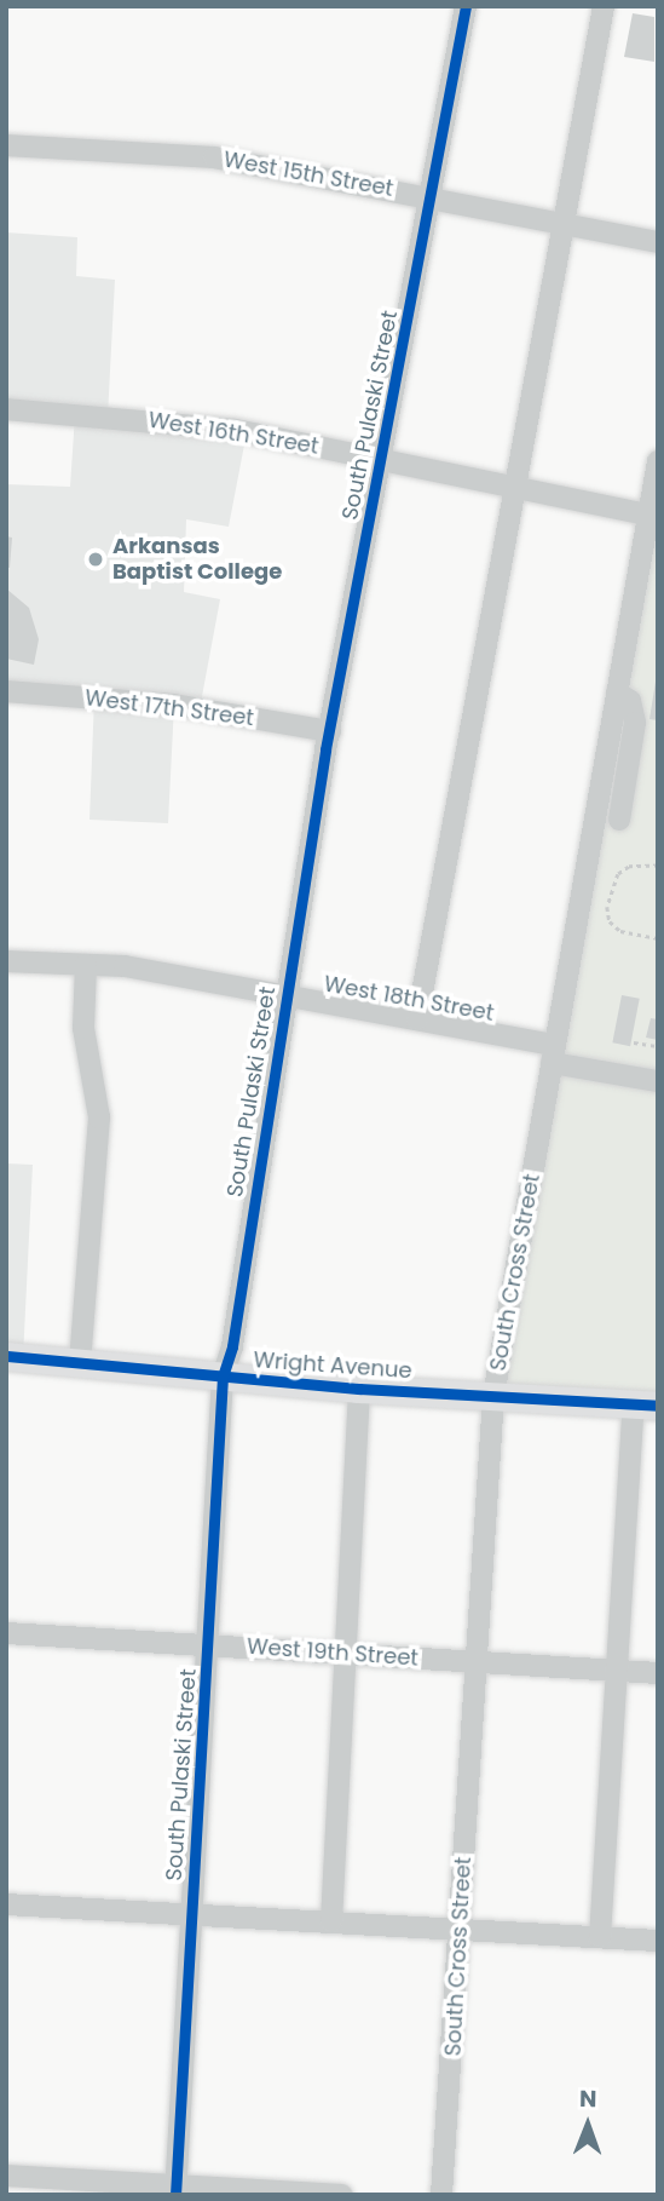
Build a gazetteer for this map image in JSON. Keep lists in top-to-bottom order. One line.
{"streets":{"main road":["Wright Avenue"],"street":["West 15th Street","South Pulaski Street","West 16th Street","West 17th Street","West 18th Street","South Cross Street","West 19th Street"]},"crossings":[["West 15th Street","South Pulaski Street"],["South Pulaski Street","West 16th Street"],["South Pulaski Street","West 17th Street"],["South Pulaski Street","West 18th Street"],["South Pulaski Street","Wright Avenue"],["South Pulaski Street","West 19th Street"],["West 16th Street","South Cross Street"],["West 18th Street","South Cross Street"],["South Cross Street","Wright Avenue"],["South Cross Street","West 19th Street"]],"places":["Arkansas Baptist College"],"north":"top"}
